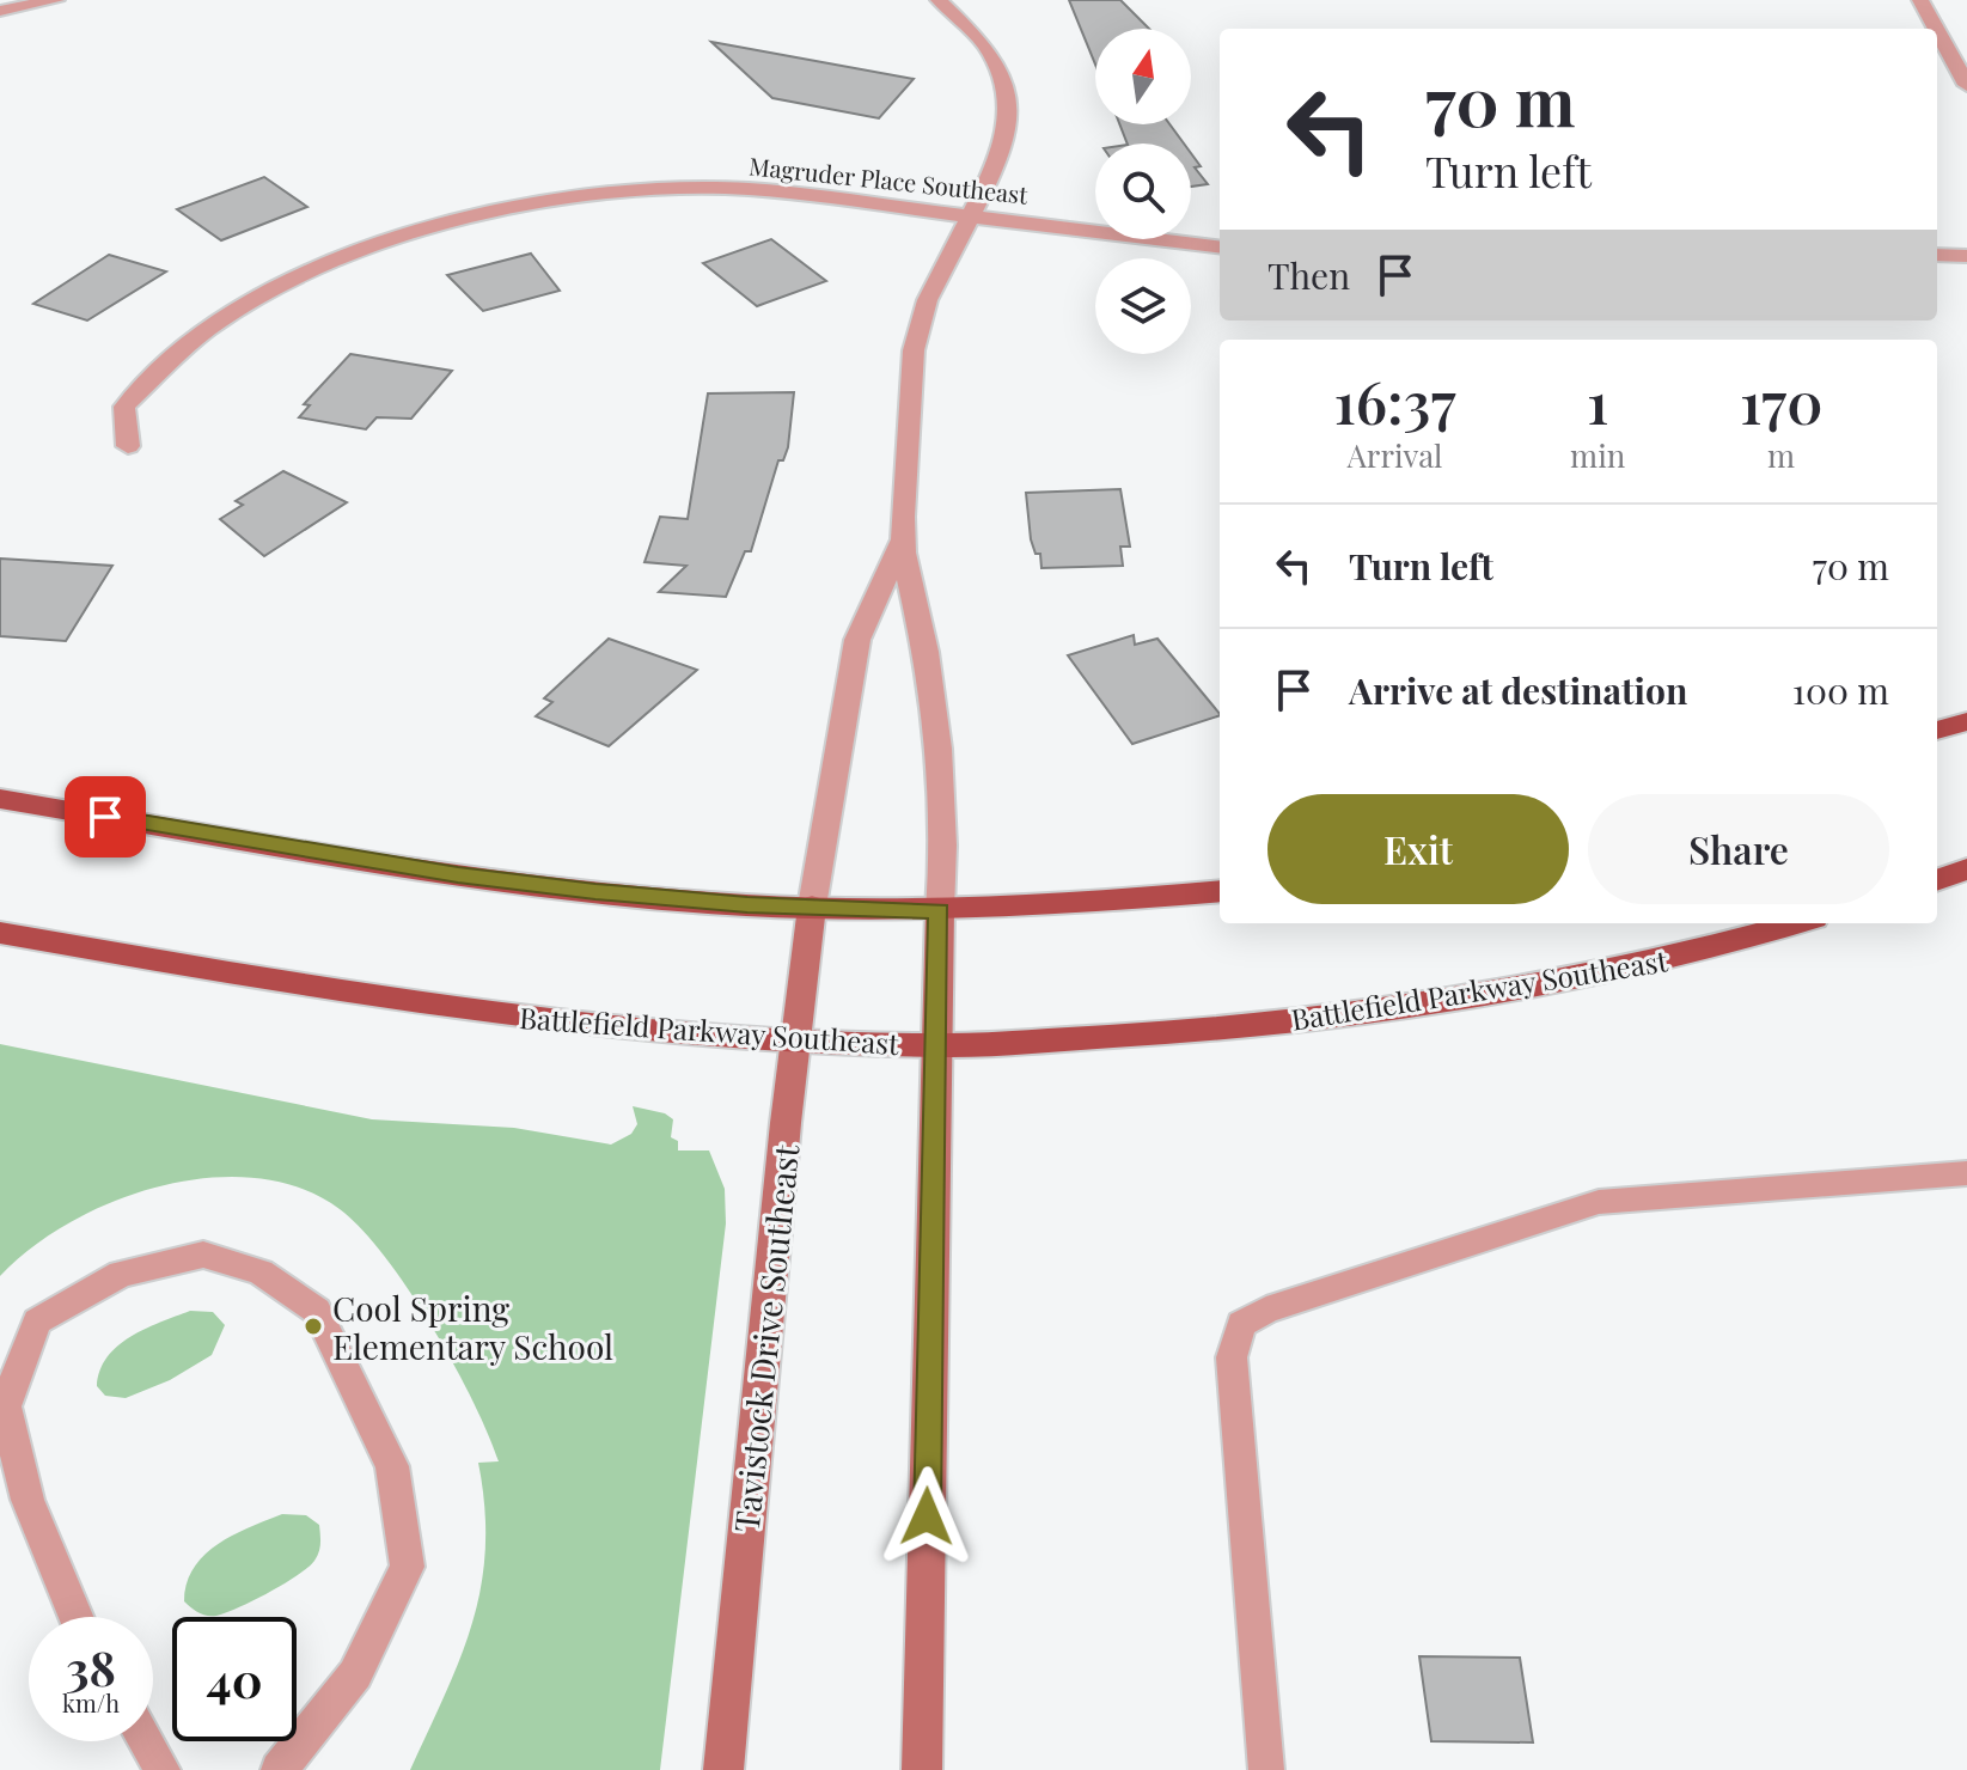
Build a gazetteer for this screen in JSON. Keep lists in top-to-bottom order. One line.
{"streets":{"main road":["Battlefield Parkway Southeast"],"street":["Magruder Place Southeast","Tavistock Drive Southeast"]},"crossings":[["Battlefield Parkway Southeast","Tavistock Drive Southeast"]],"places":["Cool Spring Elementary School"],"north":"top","page":{"turn":["70 m","Turn left"],"then":"Then","eta":["16:37","Arrival","1","min","170","m"],"list":[{"name":"Turn left","value":"70 m"},{"name":"Arrive at destination","value":"100 m"}],"buttons":["Exit","Share"],"speed":"38 km/h","limit":"40"}}
